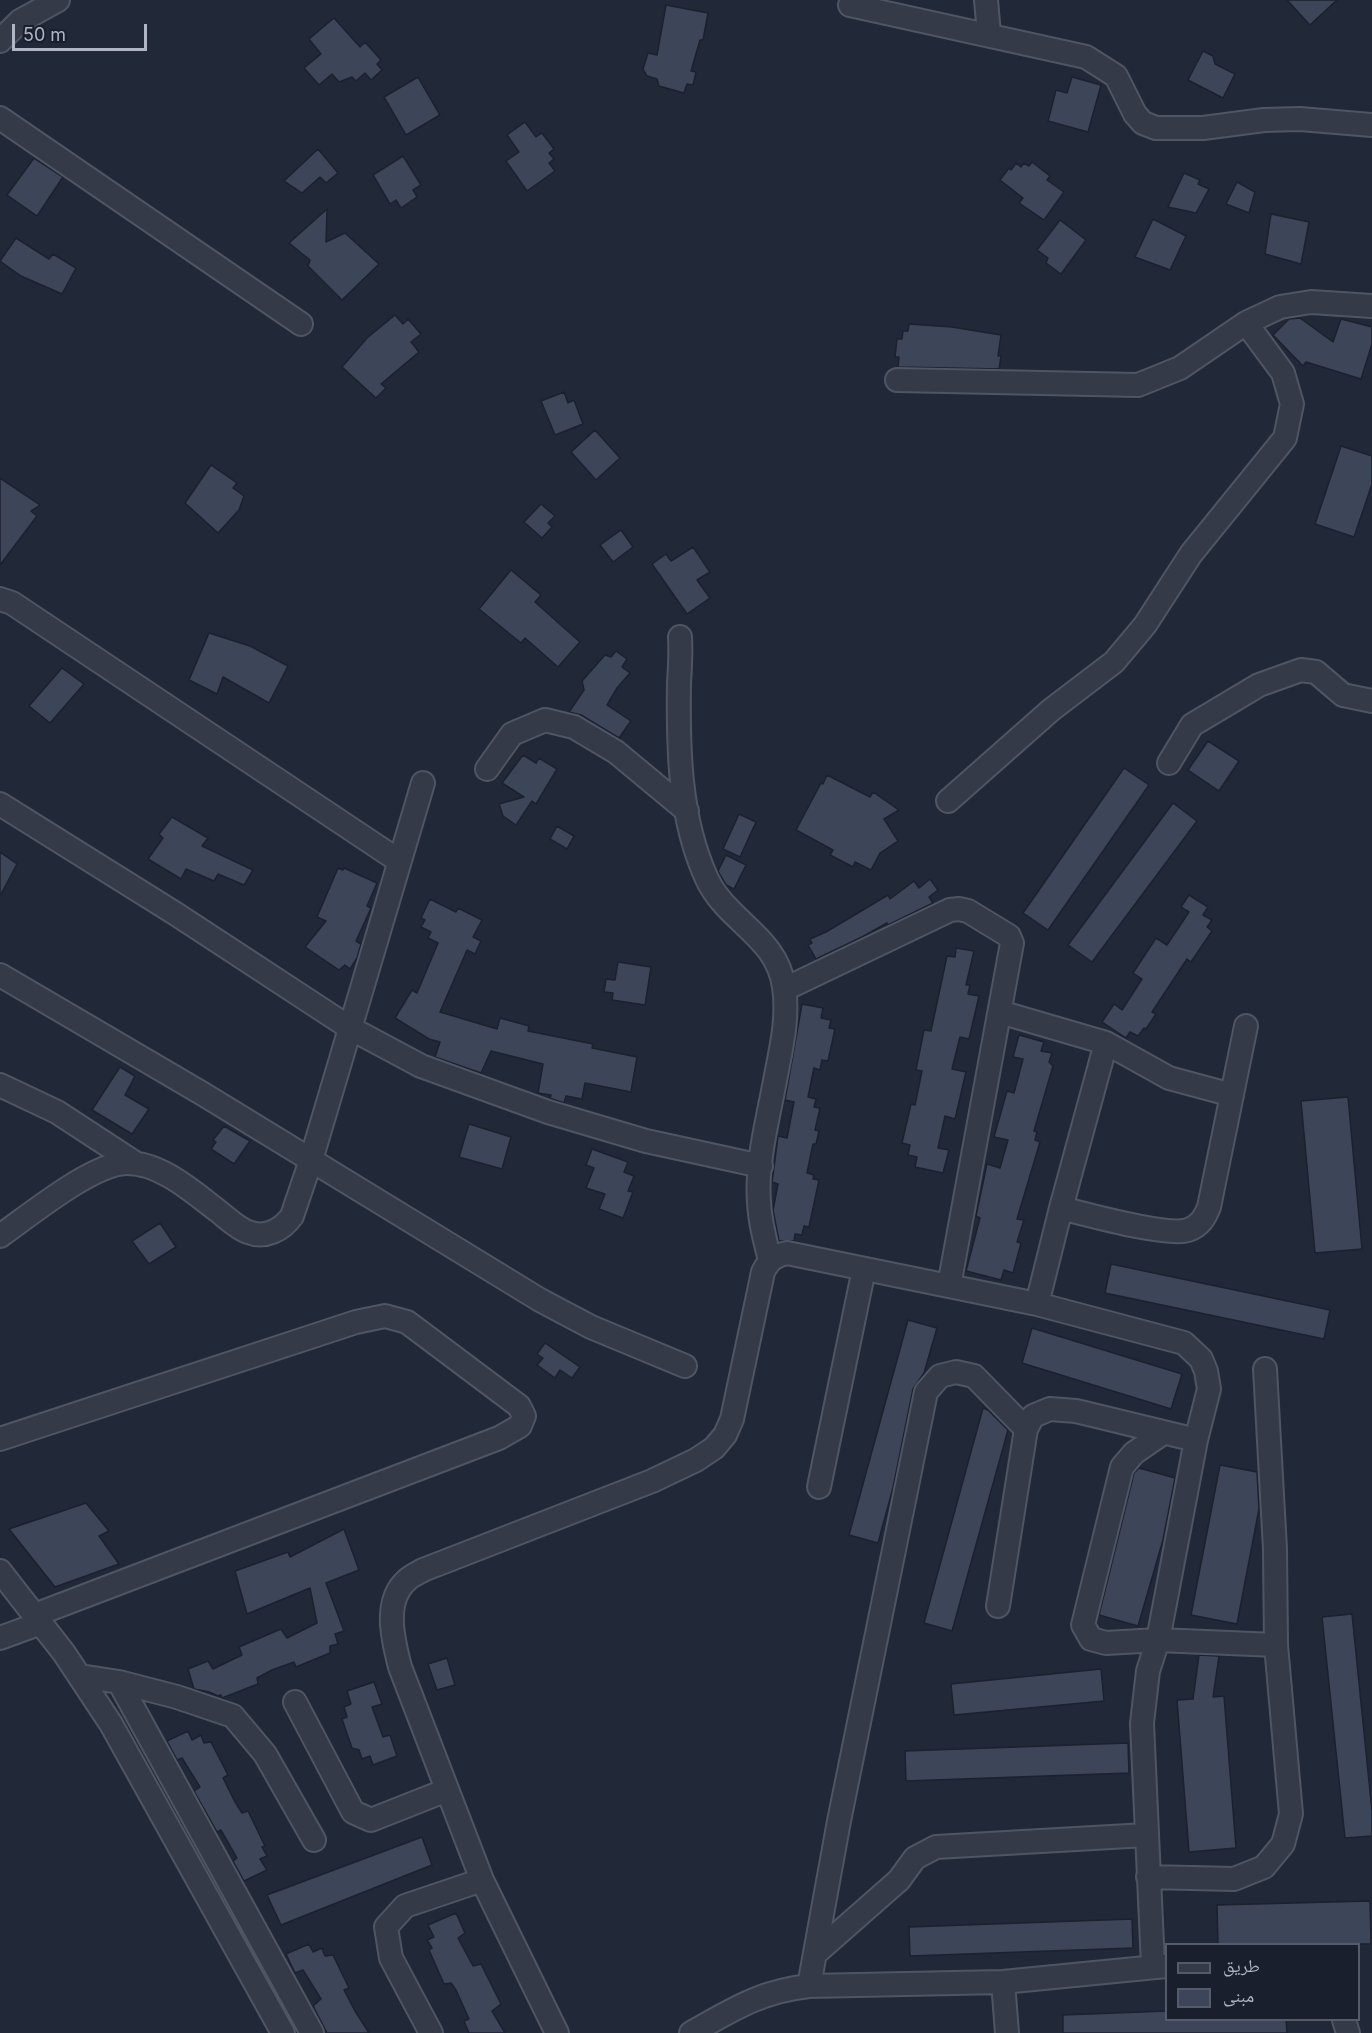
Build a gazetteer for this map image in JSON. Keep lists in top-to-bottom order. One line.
{"legend":["طريق","مبنى"],"scale_bar":"50 m"}
